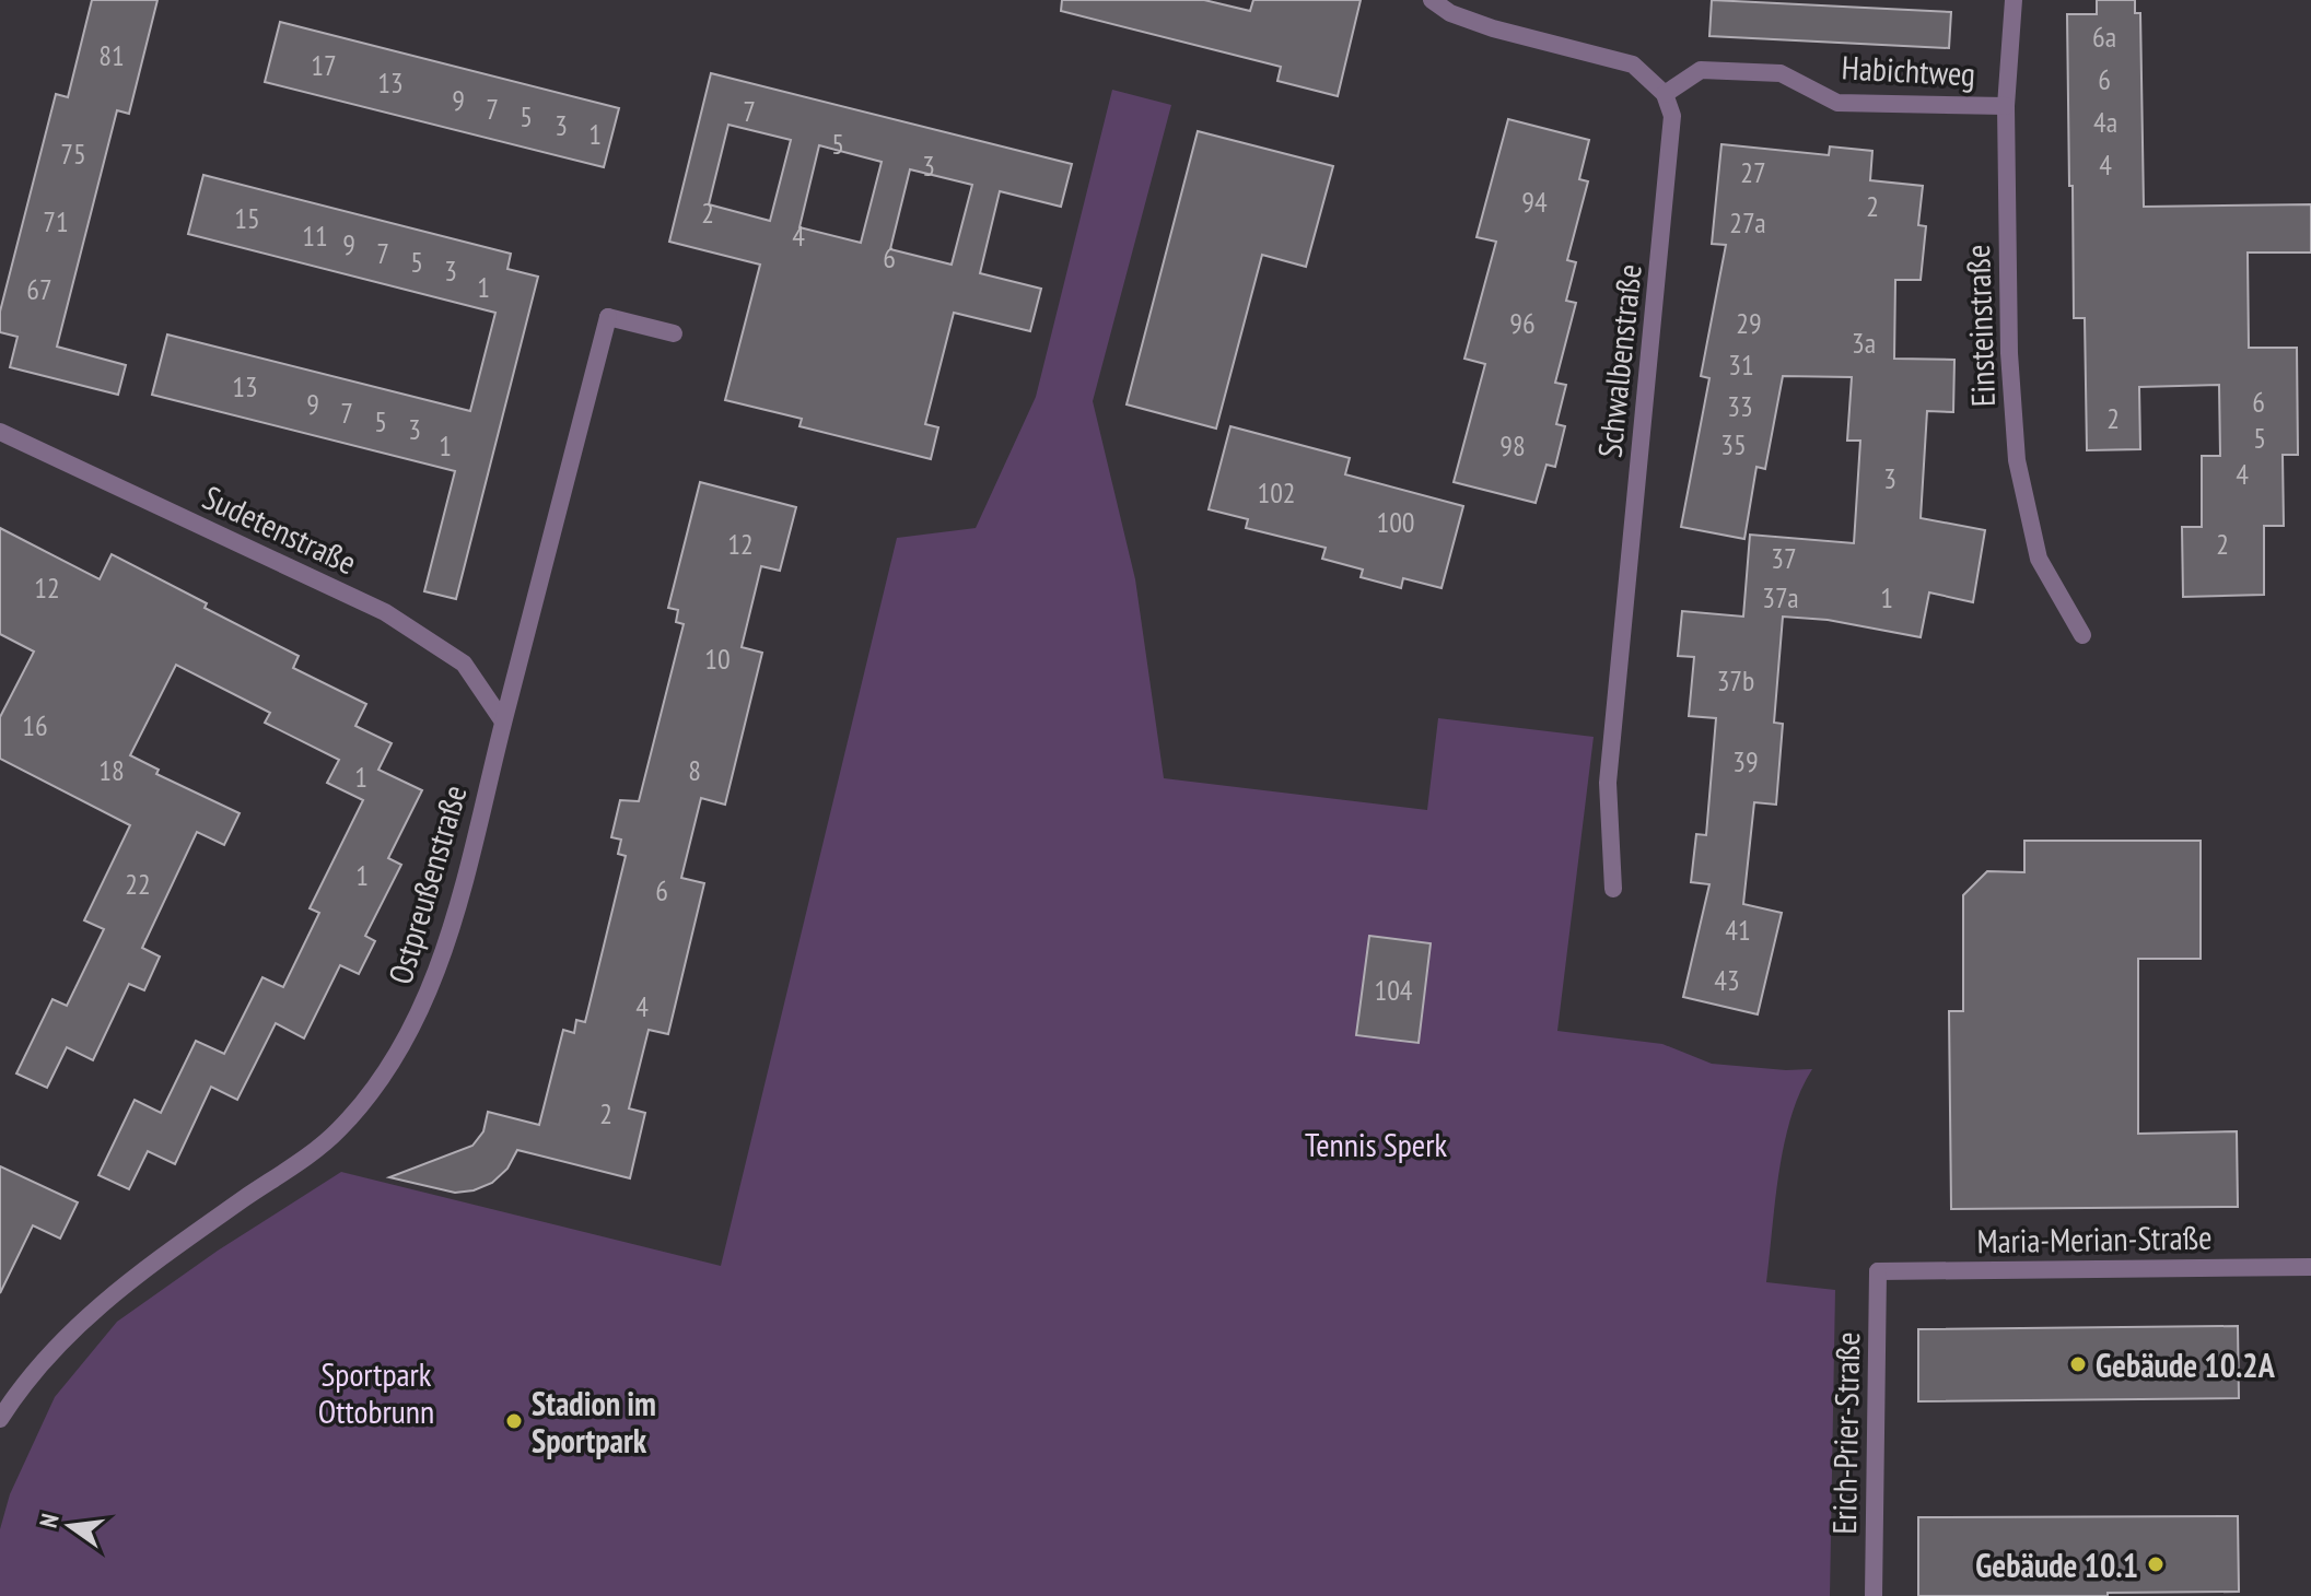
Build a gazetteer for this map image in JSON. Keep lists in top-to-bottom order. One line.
{"streets":{"street":["Habichtweg","Einsteinstraße","Schwalbenstraße","Sudetenstraße","Ostpreußenstraße","Maria-Merian-Straße","Erich-Prier-Straße"]},"crossings":[["Habichtweg","Einsteinstraße"],["Habichtweg","Schwalbenstraße"],["Sudetenstraße","Ostpreußenstraße"],["Maria-Merian-Straße","Erich-Prier-Straße"]],"parks":["Tennis Sperk","Sportpark Ottobrunn"],"places":["Gebäude 10.2A","Stadion im Sportpark","Gebäude 10.1"],"house_numbers":["6a","81","17","6","13","9","7","7","5","4a","3","1","5","75","4","3","27","94","2","2","15","71","27a","11","4","9","7","6","5","3","1","67","96","29","3a","31","13","6","9","33","7","2","5","3","5","35","1","98","4","3","102","100","12","2","37","12","37a","1","10","37b","16","39","18","8","1","1","22","6","41","43","104","4","2"],"north":"left"}
